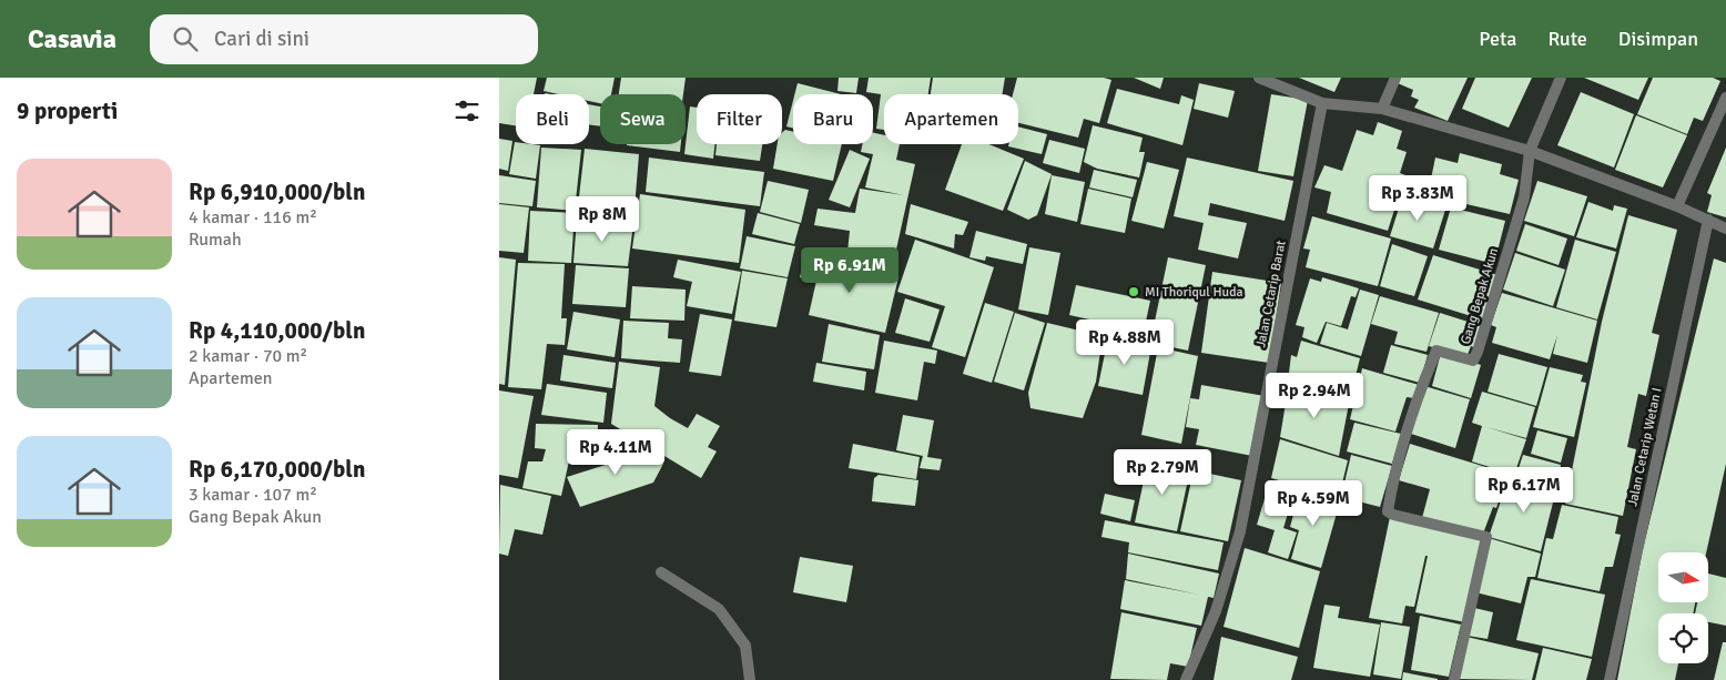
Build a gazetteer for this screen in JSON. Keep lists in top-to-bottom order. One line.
{"streets":{"street":["Jalan Cetarip Barat","Gang Bepak Akun","Jalan Cetarip Wetan I"]},"places":["MI Thoriqul Huda"],"north":"right","page":{"header":"Casavia","search":"Cari di sini","nav":["Peta","Rute","Disimpan"],"heading":"9 properti","chip":["Beli","Sewa","Filter","Baru","Apartemen"],"list":[{"name":"Rp 6,910,000/bln","note":"4 kamar · 116 m² · Rumah"},{"name":"Rp 4,110,000/bln","note":"2 kamar · 70 m² · Apartemen"},{"name":"Rp 6,170,000/bln","note":"3 kamar · 107 m² · Gang Bepak Akun"}],"price":["Rp 3.83M","Rp 8M","Rp 6.91M","Rp 4.88M","Rp 2.94M","Rp 4.11M","Rp 2.79M","Rp 6.17M","Rp 4.59M"]}}
